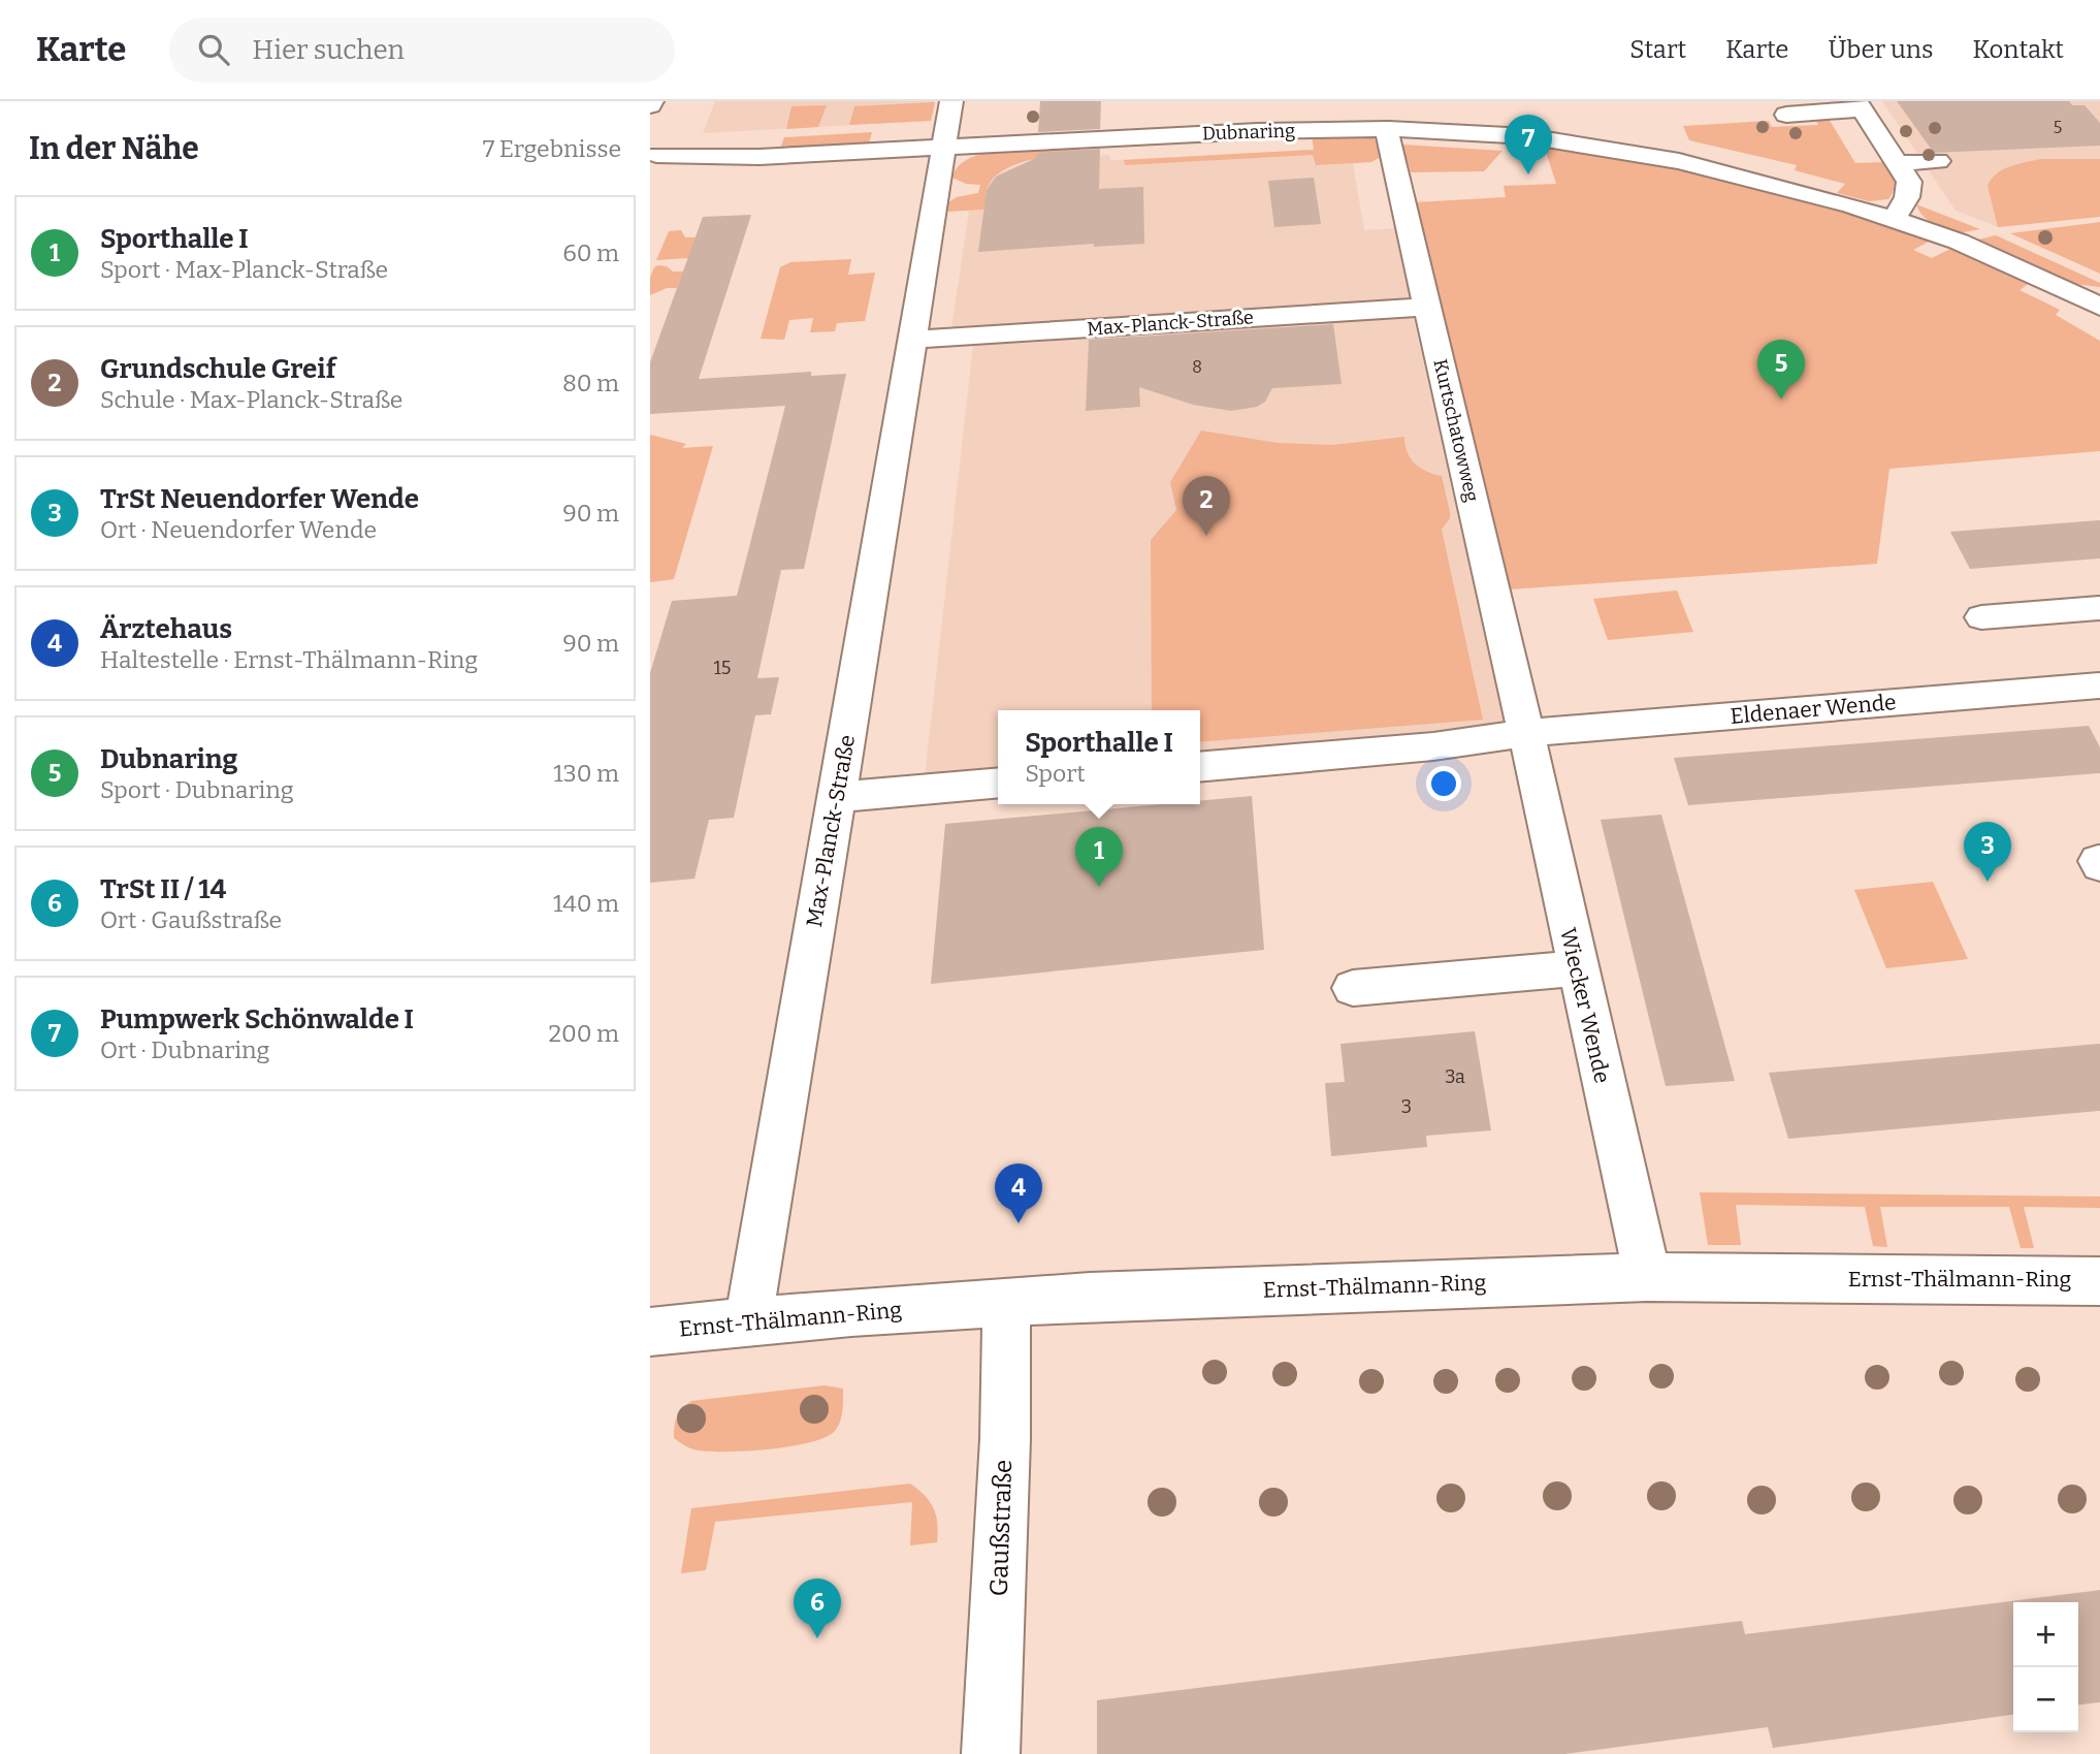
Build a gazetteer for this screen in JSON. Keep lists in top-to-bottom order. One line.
{"streets":{"street":["Dubnaring","Max-Planck-Straße","Kurtschatowweg","Eldenaer Wende","Wiecker Wende","Ernst-Thälmann-Ring","Gaußstraße"]},"crossings":[["Dubnaring","Max-Planck-Straße"],["Dubnaring","Kurtschatowweg"],["Max-Planck-Straße","Kurtschatowweg"],["Max-Planck-Straße","Ernst-Thälmann-Ring"],["Kurtschatowweg","Eldenaer Wende"],["Kurtschatowweg","Wiecker Wende"],["Eldenaer Wende","Wiecker Wende"],["Wiecker Wende","Ernst-Thälmann-Ring"],["Ernst-Thälmann-Ring","Gaußstraße"]],"house_numbers":["5","8","15","3a","3"],"page":{"header":"Karte","search":"Hier suchen","nav":["Start","Karte","Über uns","Kontakt"],"heading":["In der Nähe","7 Ergebnisse"],"pins":["7","5","2","3","1","4","6"],"list":[{"mark":"1","name":"Sporthalle I","note":"Sport · Max-Planck-Straße","value":"60 m"},{"mark":"2","name":"Grundschule Greif","note":"Schule · Max-Planck-Straße","value":"80 m"},{"mark":"3","name":"TrSt Neuendorfer Wende","note":"Ort · Neuendorfer Wende","value":"90 m"},{"mark":"4","name":"Ärztehaus","note":"Haltestelle · Ernst-Thälmann-Ring","value":"90 m"},{"mark":"5","name":"Dubnaring","note":"Sport · Dubnaring","value":"130 m"},{"mark":"6","name":"TrSt II / 14","note":"Ort · Gaußstraße","value":"140 m"},{"mark":"7","name":"Pumpwerk Schönwalde I","note":"Ort · Dubnaring","value":"200 m"}],"popup":["Sporthalle I","Sport"],"map_buttons":["+","−"]}}
